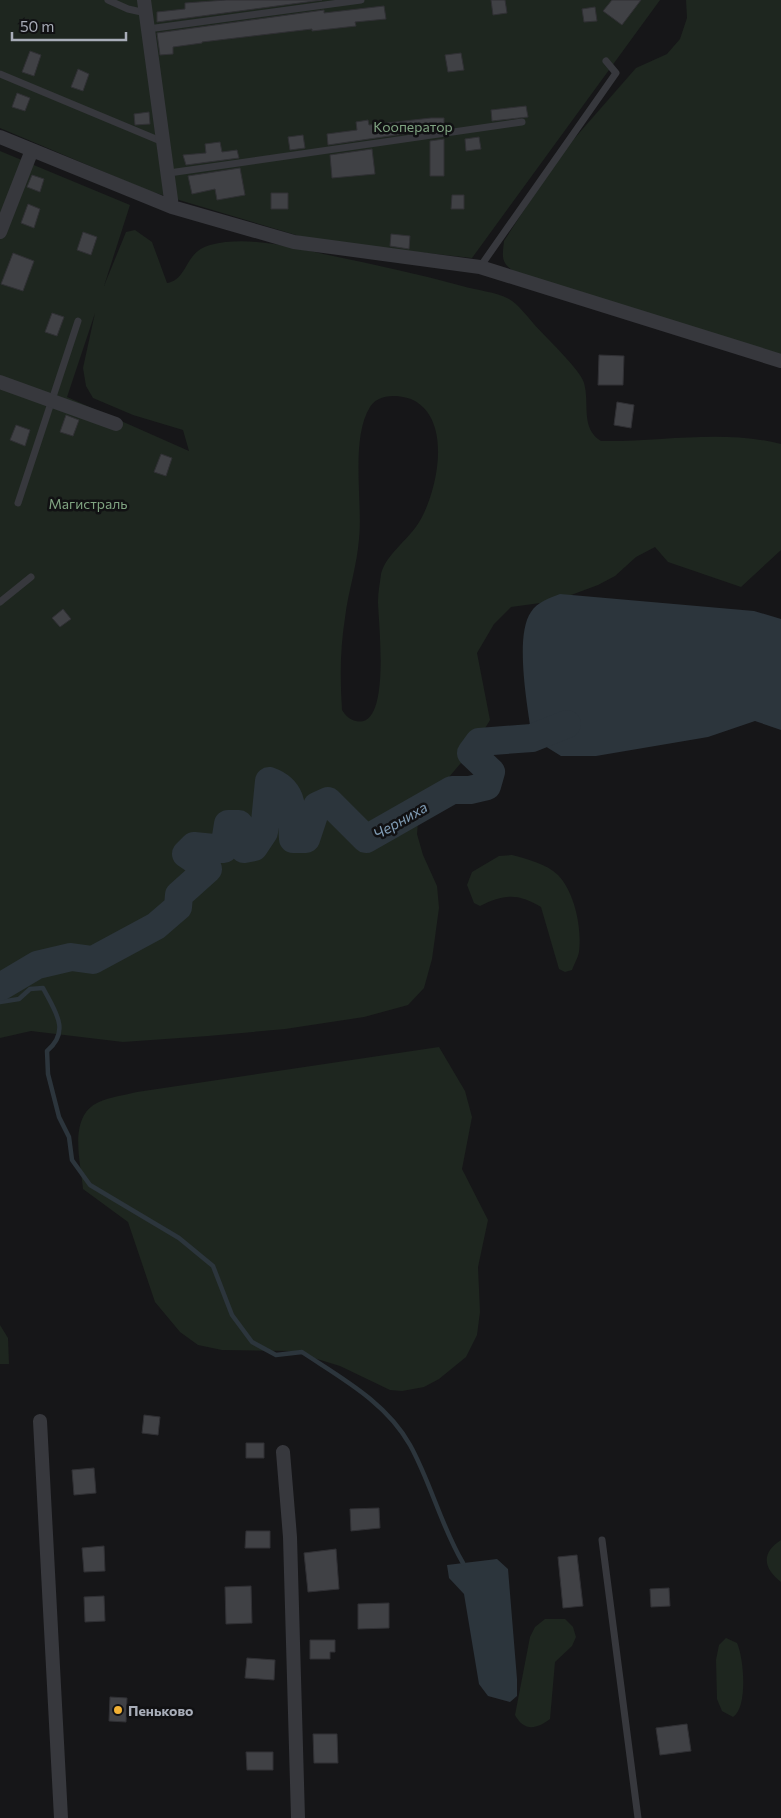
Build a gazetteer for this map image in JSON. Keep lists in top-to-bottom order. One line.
{"water":["Черниха"],"parks":["Кооператор","Магистраль"],"places":["Пеньково"],"scale_bar":"50 m"}
